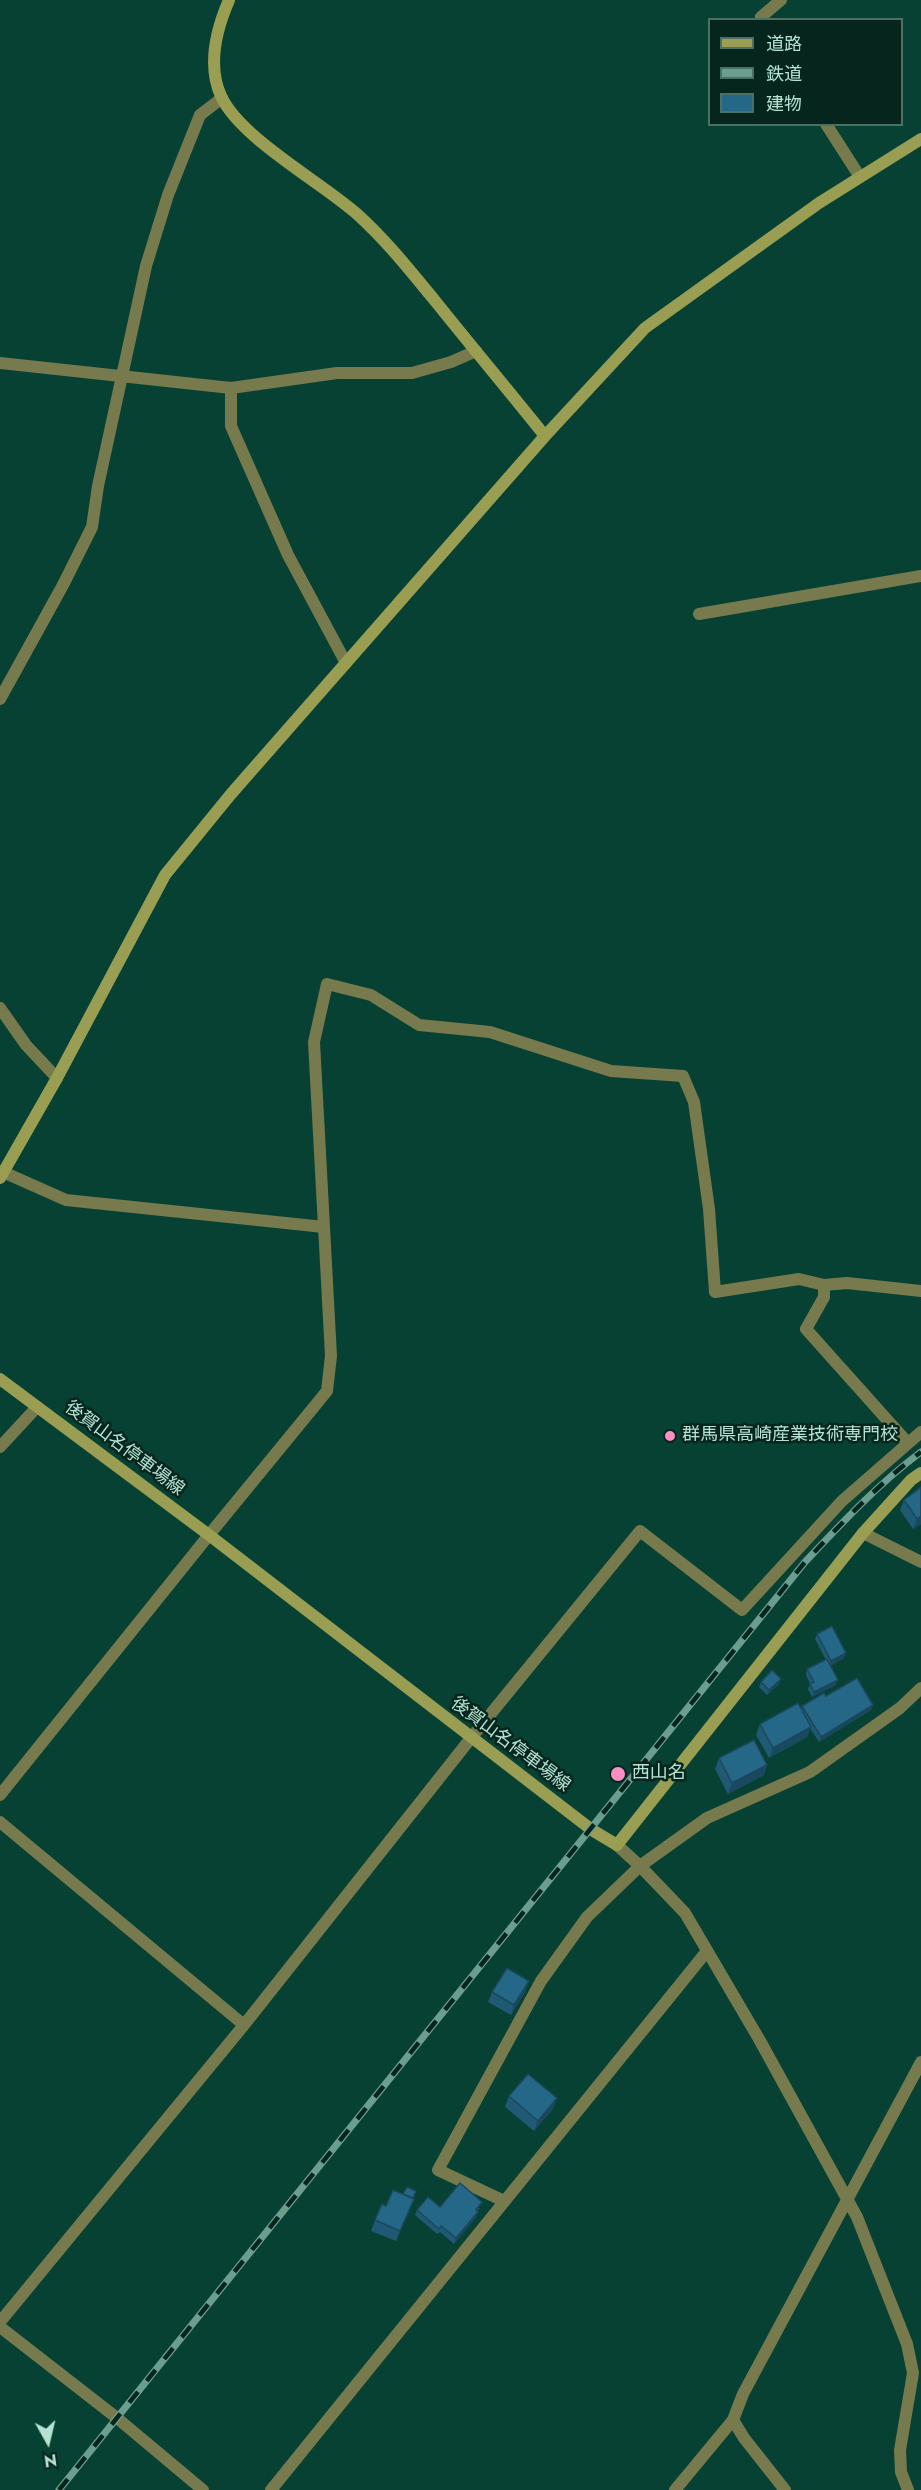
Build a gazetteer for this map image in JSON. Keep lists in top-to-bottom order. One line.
{"streets":{"street":["後賀山名停車場線"]},"places":["群馬県高崎産業技術専門校","西山名"],"legend":["道路","鉄道","建物"],"north":"bottom"}
